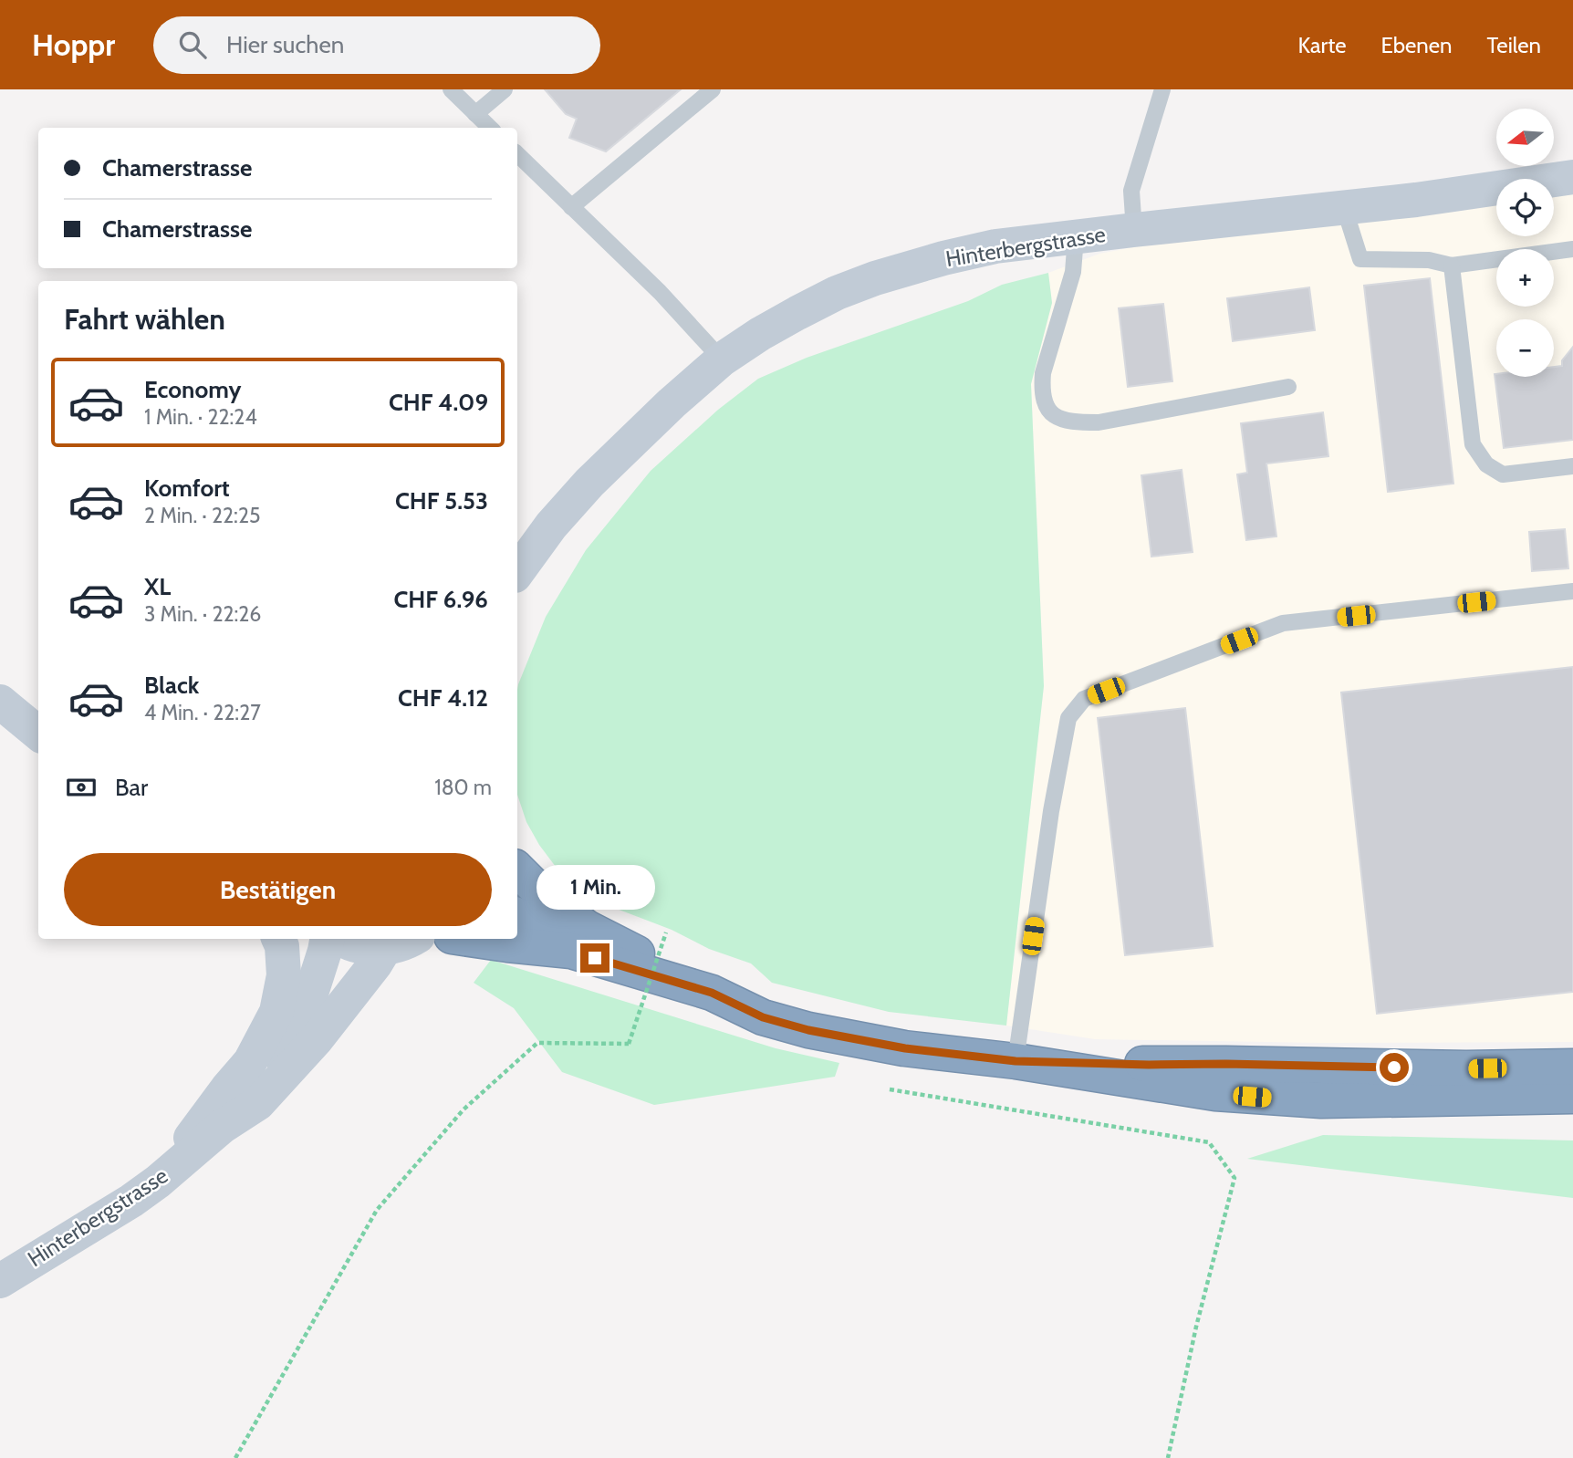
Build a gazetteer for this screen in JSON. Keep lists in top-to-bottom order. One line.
{"streets":{"street":["Hinterbergstrasse"]},"north":"left","page":{"header":"Hoppr","search":"Hier suchen","nav":["Karte","Ebenen","Teilen"],"map_buttons":["+","−"],"banner":["Chamerstrasse","Chamerstrasse"],"heading":"Fahrt wählen","list":[{"name":"Economy","note":"1 Min. · 22:24","value":"CHF 4.09"},{"name":"Komfort","note":"2 Min. · 22:25","value":"CHF 5.53"},{"name":"XL","note":"3 Min. · 22:26","value":"CHF 6.96"},{"name":"Black","note":"4 Min. · 22:27","value":"CHF 4.12"}],"pay":["Bar","180 m"],"buttons":"Bestätigen","bubble":"1 Min."}}
